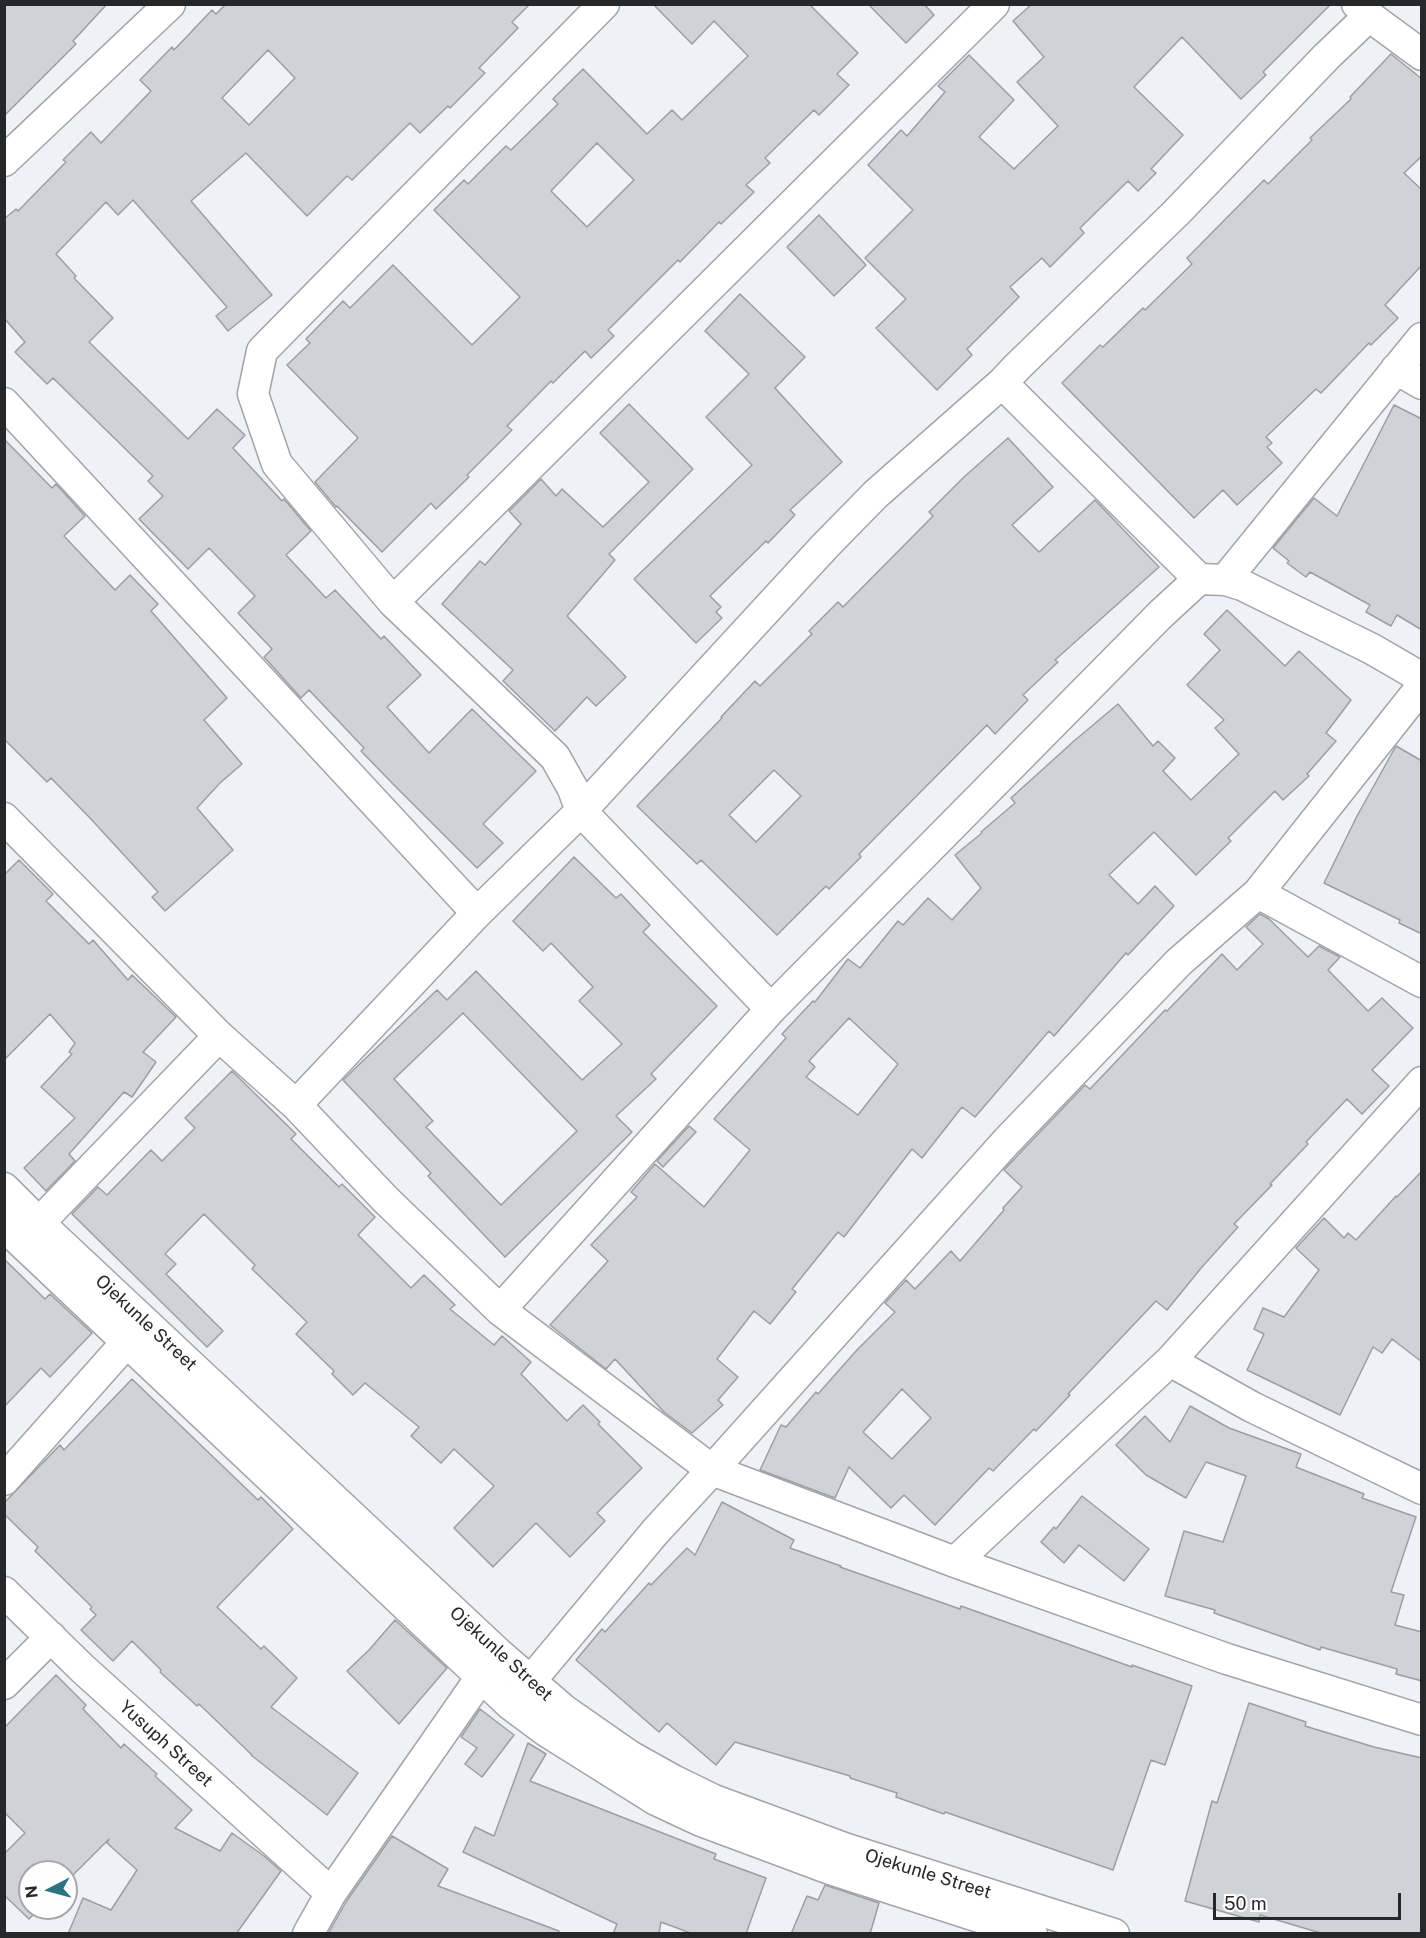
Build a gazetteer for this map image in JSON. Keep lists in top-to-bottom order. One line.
{"streets":{"street":["Ojekunle Street","Yusuph Street"]},"scale_bar":"50 m","north":"left"}
